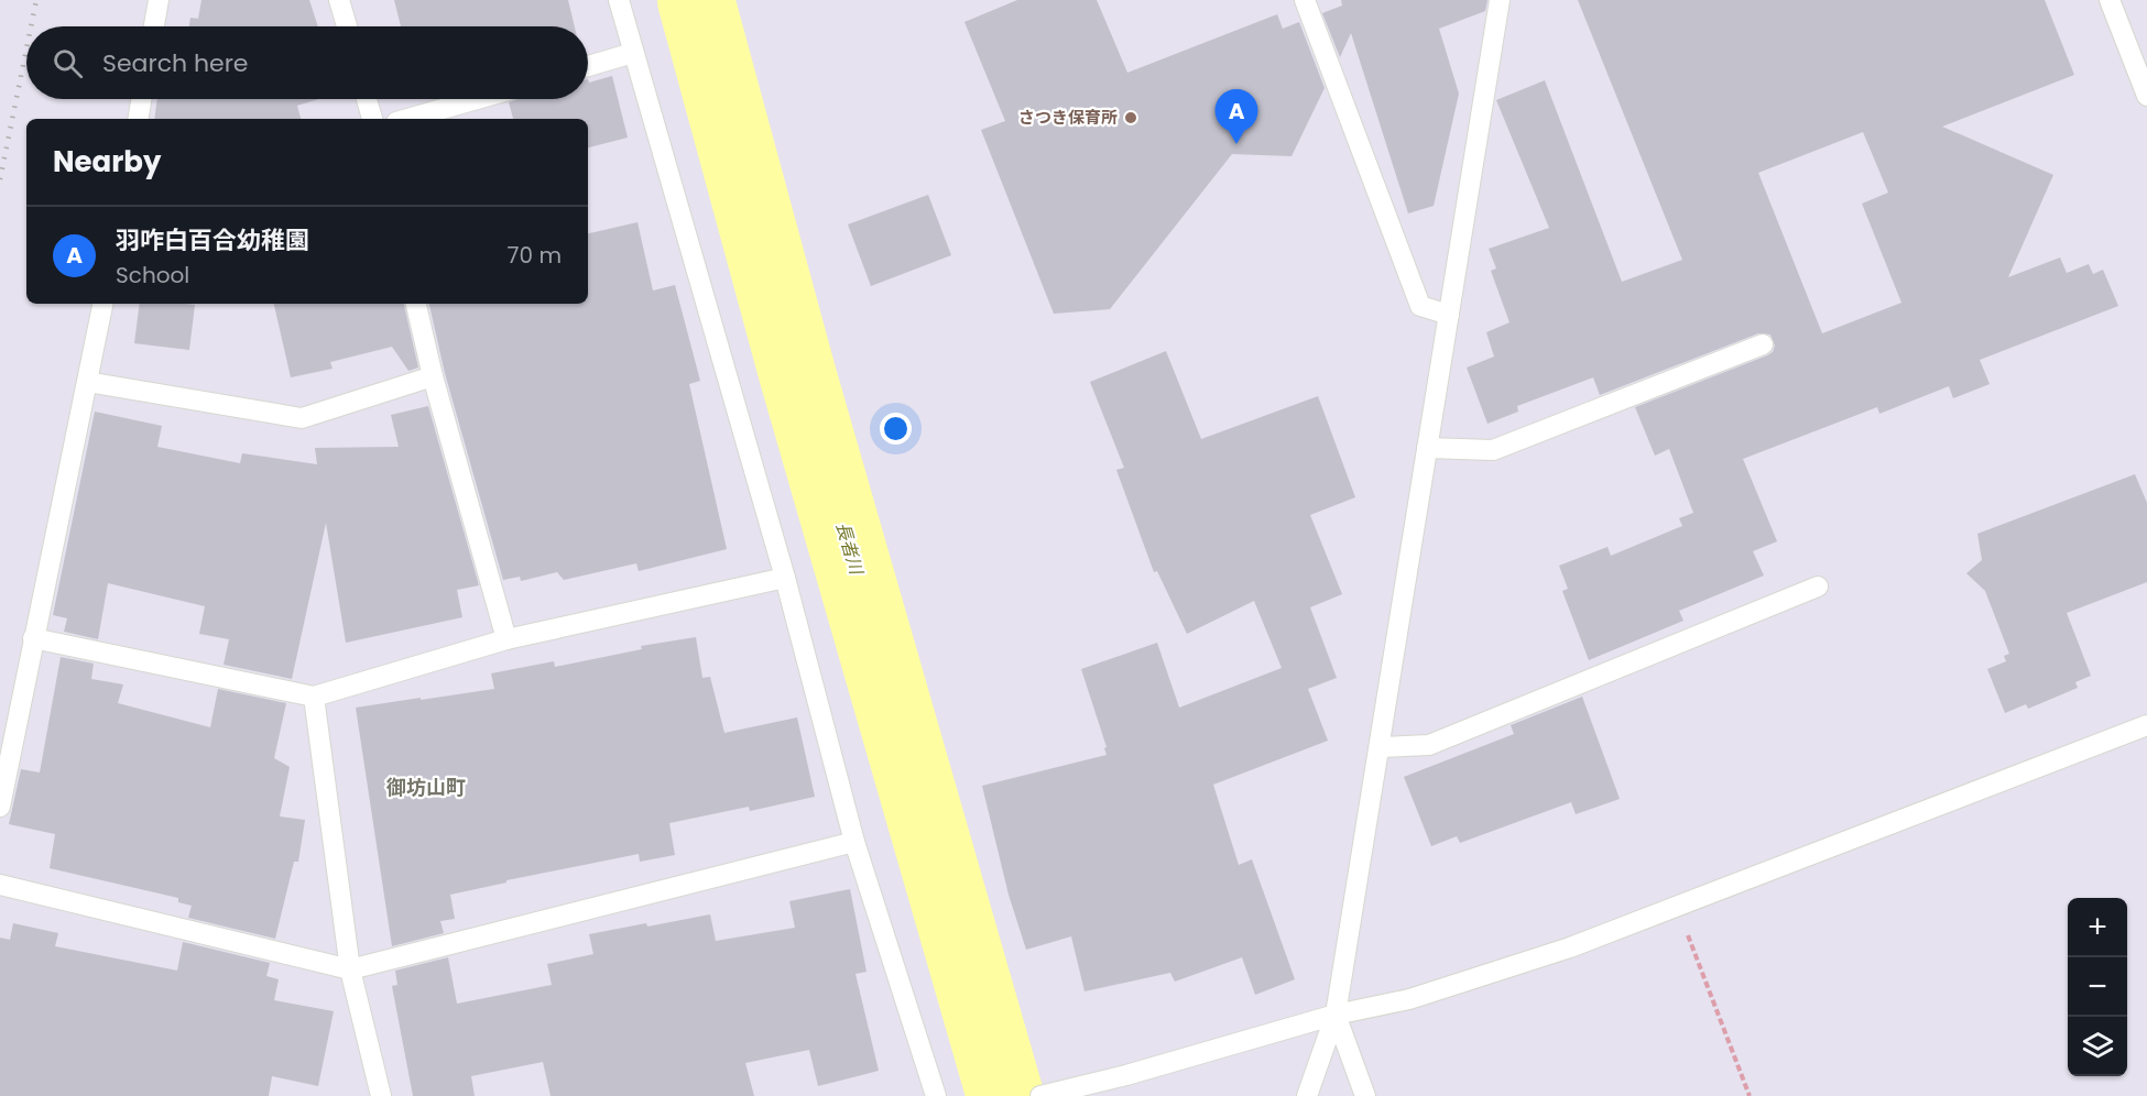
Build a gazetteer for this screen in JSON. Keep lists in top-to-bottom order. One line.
{"districts":["御坊山町"],"water":["長者川"],"places":["さつき保育所"],"page":{"search":"Search here","pins":"A","heading":"Nearby","list":[{"mark":"A","name":"羽咋白百合幼稚園","note":"School","value":"70 m"}],"map_buttons":["+","−"]}}
